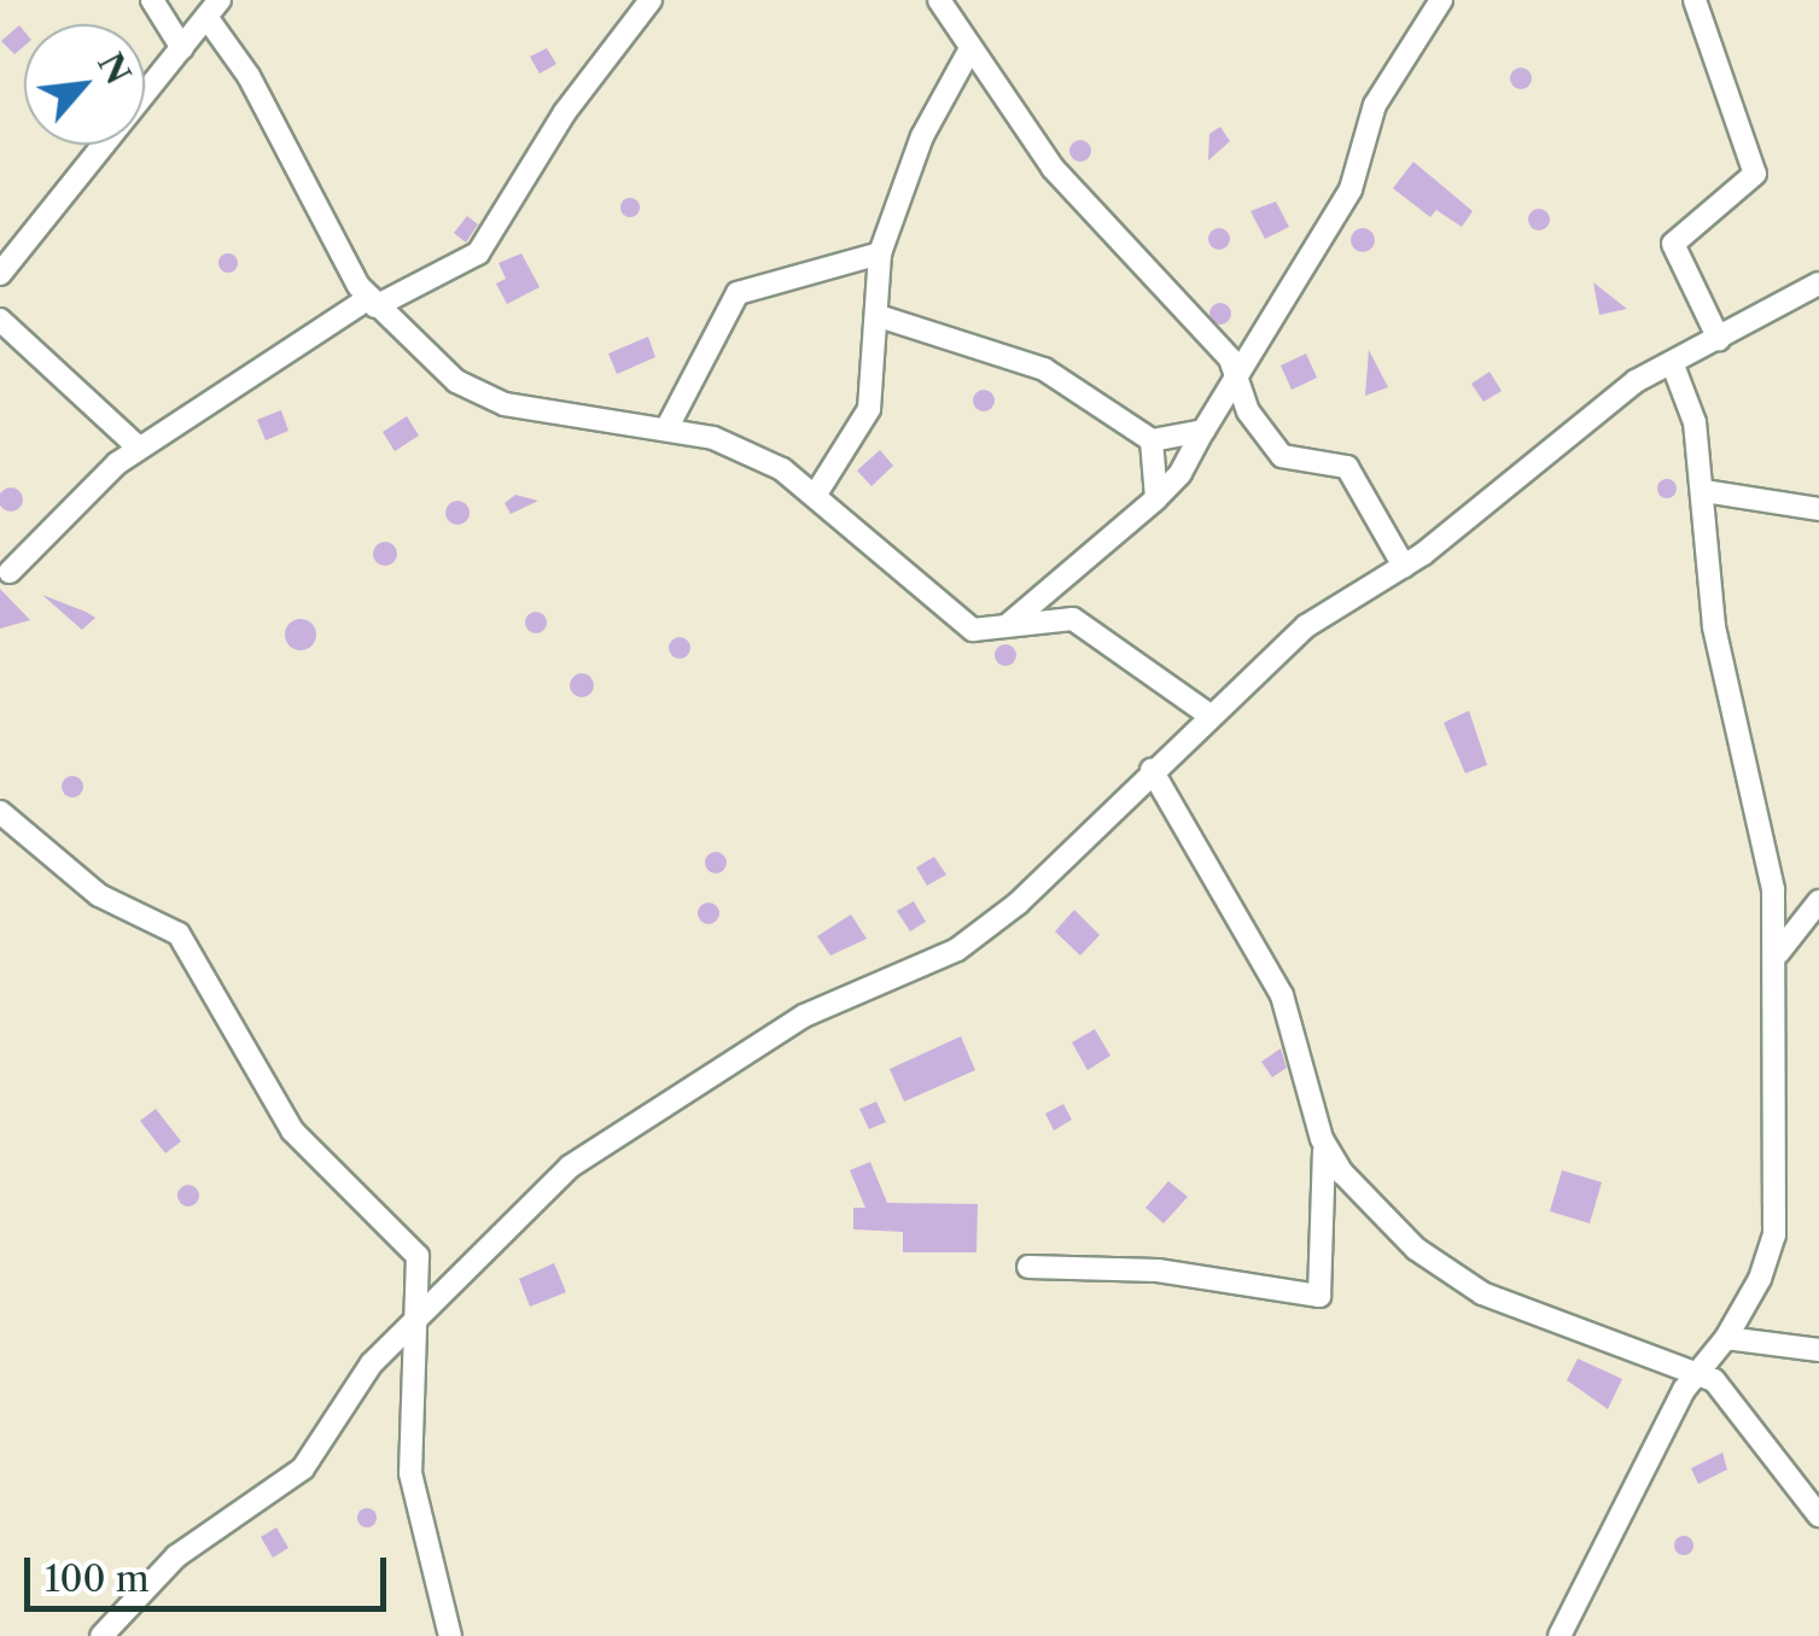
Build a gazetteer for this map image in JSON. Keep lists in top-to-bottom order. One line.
{"scale_bar":"100 m","north":"top right"}
